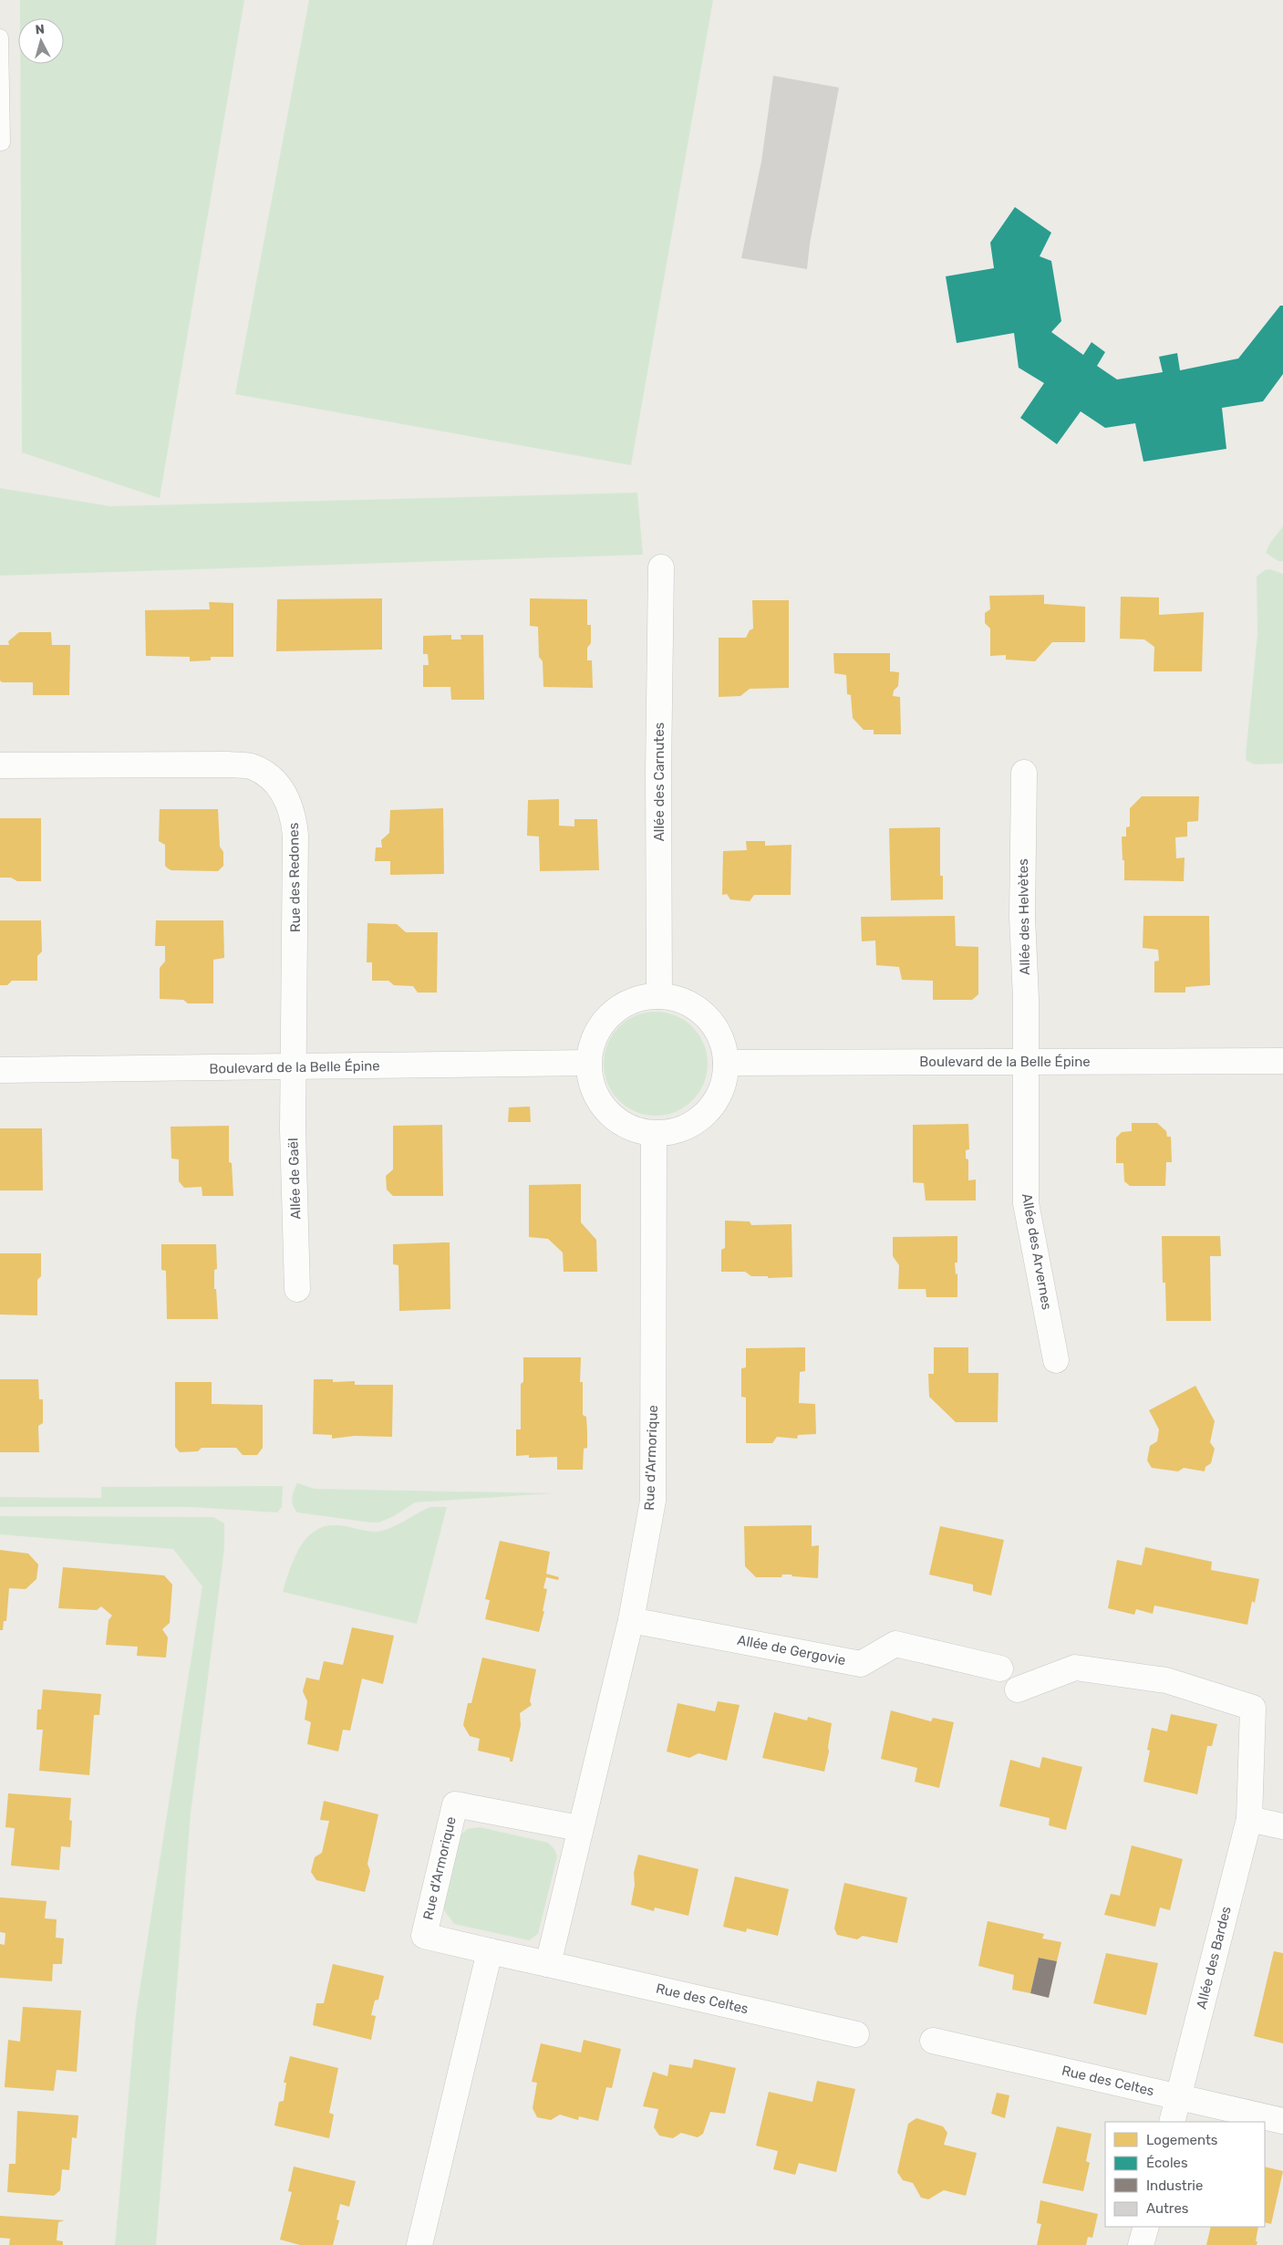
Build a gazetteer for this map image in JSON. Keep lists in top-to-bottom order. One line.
{"streets":{"street":["Allée des Carnutes","Rue des Redones","Allée des Helvètes","Boulevard de la Belle Épine","Allée de Gaël","Allée des Arvernes","Rue d'Armorique","Allée de Gergovie","Allée des Bardes","Rue des Celtes"]},"crossings":[["Allée des Carnutes","Boulevard de la Belle Épine"],["Allée des Carnutes","Rue d'Armorique"],["Rue des Redones","Boulevard de la Belle Épine"],["Rue des Redones","Allée de Gaël"],["Allée des Helvètes","Boulevard de la Belle Épine"],["Allée des Helvètes","Allée des Arvernes"],["Boulevard de la Belle Épine","Allée de Gaël"],["Boulevard de la Belle Épine","Allée des Arvernes"],["Boulevard de la Belle Épine","Rue d'Armorique"],["Rue d'Armorique","Allée de Gergovie"],["Rue d'Armorique","Rue des Celtes"],["Allée des Bardes","Rue des Celtes"]],"legend":["Logements","Écoles","Industrie","Autres"],"north":"top"}
